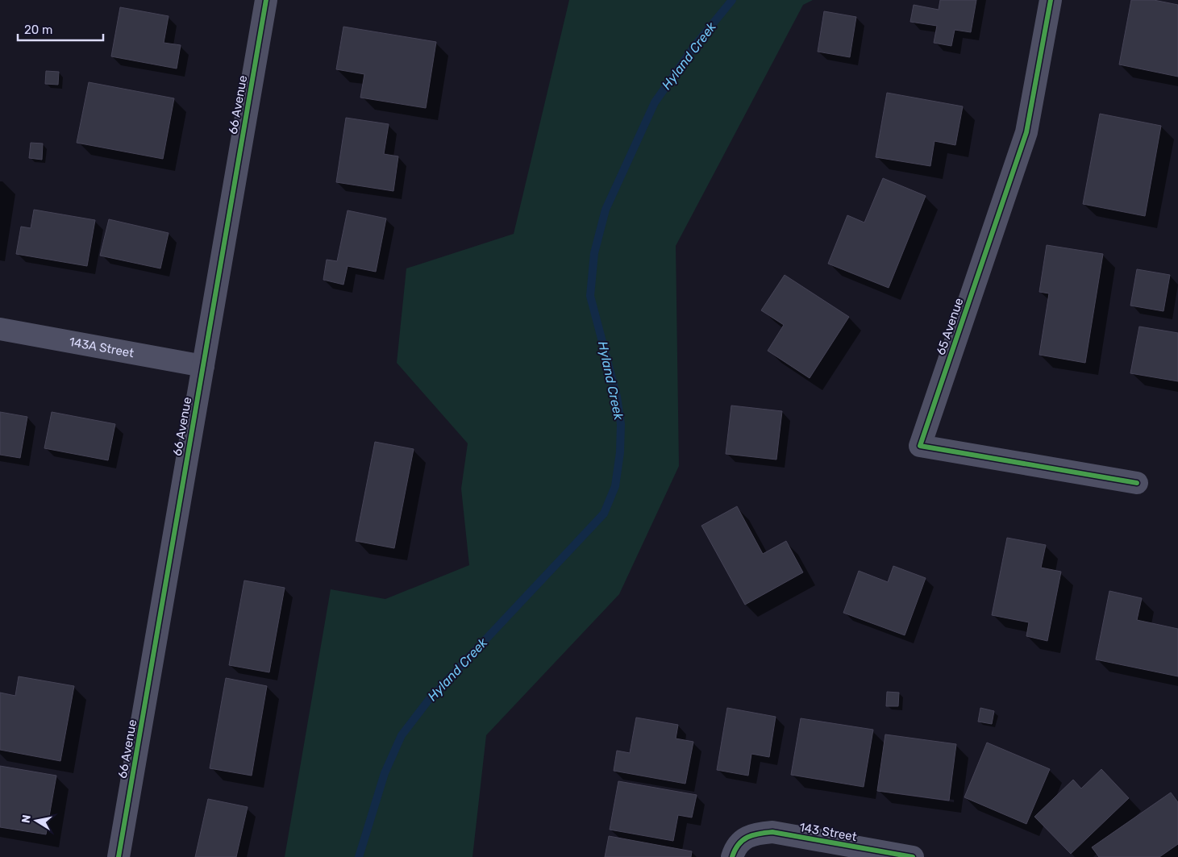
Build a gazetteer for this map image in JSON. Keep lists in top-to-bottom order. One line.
{"streets":{"street":["66 Avenue","65 Avenue","143A Street","143 Street"]},"crossings":[["66 Avenue","143A Street"]],"water":["Hyland Creek"],"scale_bar":"20 m","north":"left"}
